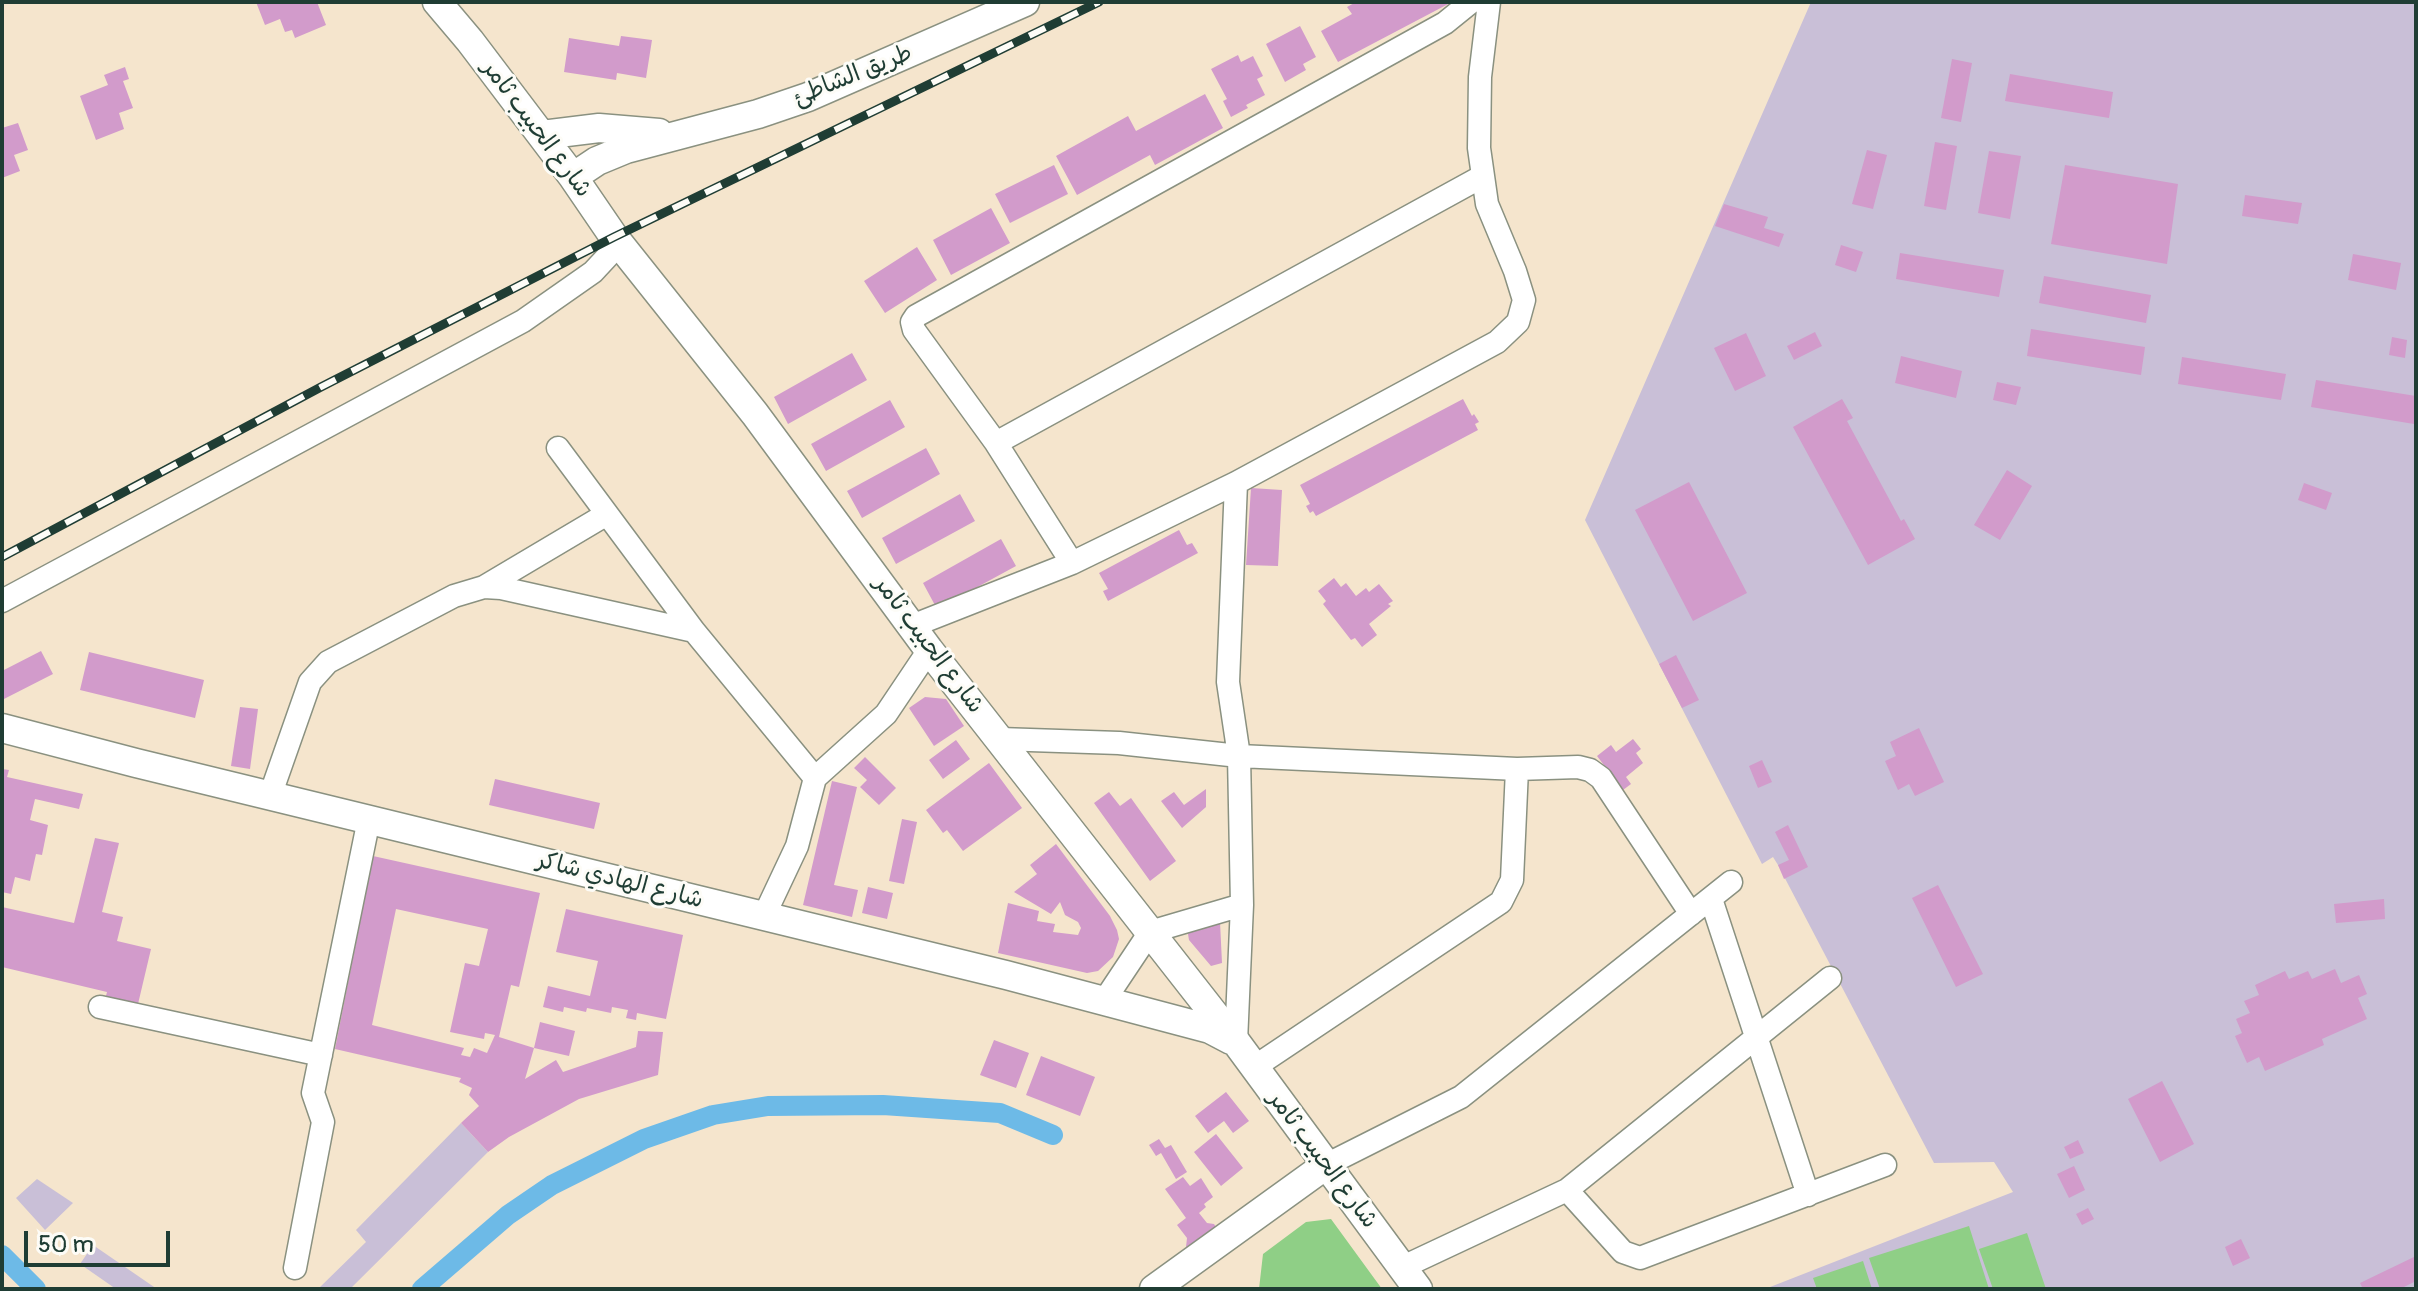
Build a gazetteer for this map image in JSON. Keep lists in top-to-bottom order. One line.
{"streets":{"street":["طريق الشاطئ","شارع الحبيب ثامر","شارع الهادي شاكر"]},"crossings":[["طريق الشاطئ","شارع الحبيب ثامر"],["شارع الحبيب ثامر","شارع الهادي شاكر"]],"scale_bar":"50 m"}
